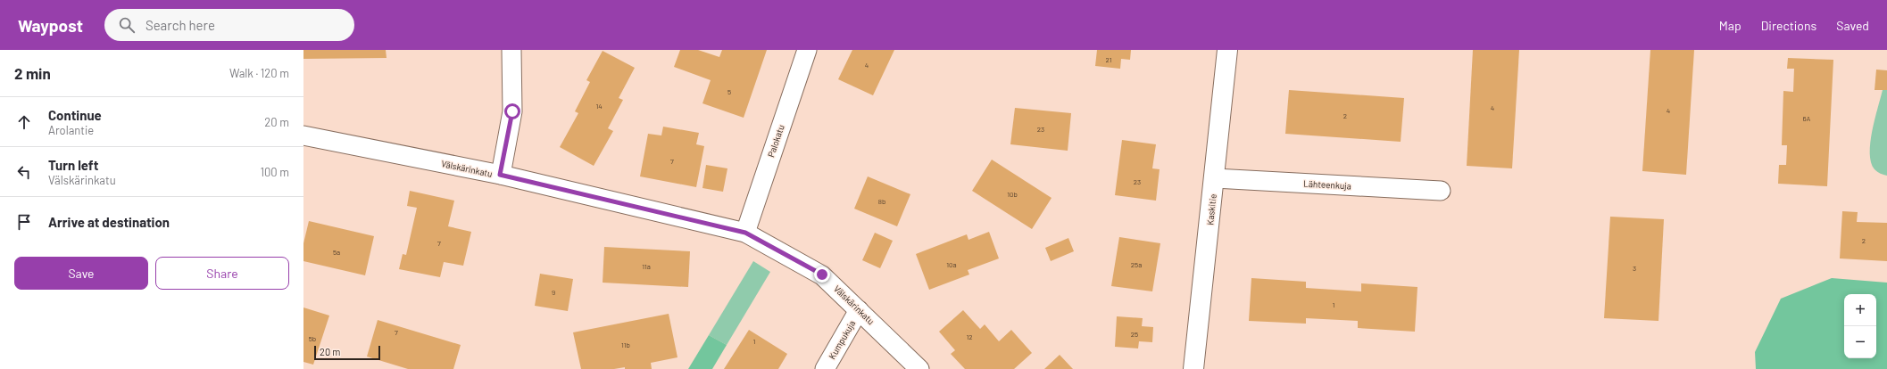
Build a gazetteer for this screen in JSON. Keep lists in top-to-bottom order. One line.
{"streets":{"street":["Palokatu","Välskärinkatu","Lähteenkuja","Kaskitie","Kumpukuja"]},"crossings":[["Palokatu","Välskärinkatu"],["Välskärinkatu","Kumpukuja"],["Lähteenkuja","Kaskitie"]],"house_numbers":["21","4","5","14","4","4","2","6A","23","7","23","10b","8b","2","7","5a","10a","25a","11a","3","9","1","7","25","12","5b","1","11b"],"scale_bar":"20 m","page":{"header":"Waypost","search":"Search here","nav":["Map","Directions","Saved"],"heading":["2 min","Walk · 120 m"],"list":[["Continue","Arolantie","20 m"],["Turn left","Välskärinkatu","100 m"],"Arrive at destination"],"buttons":["Save","Share"],"map_buttons":["+","−"],"scale":"20 m"}}
